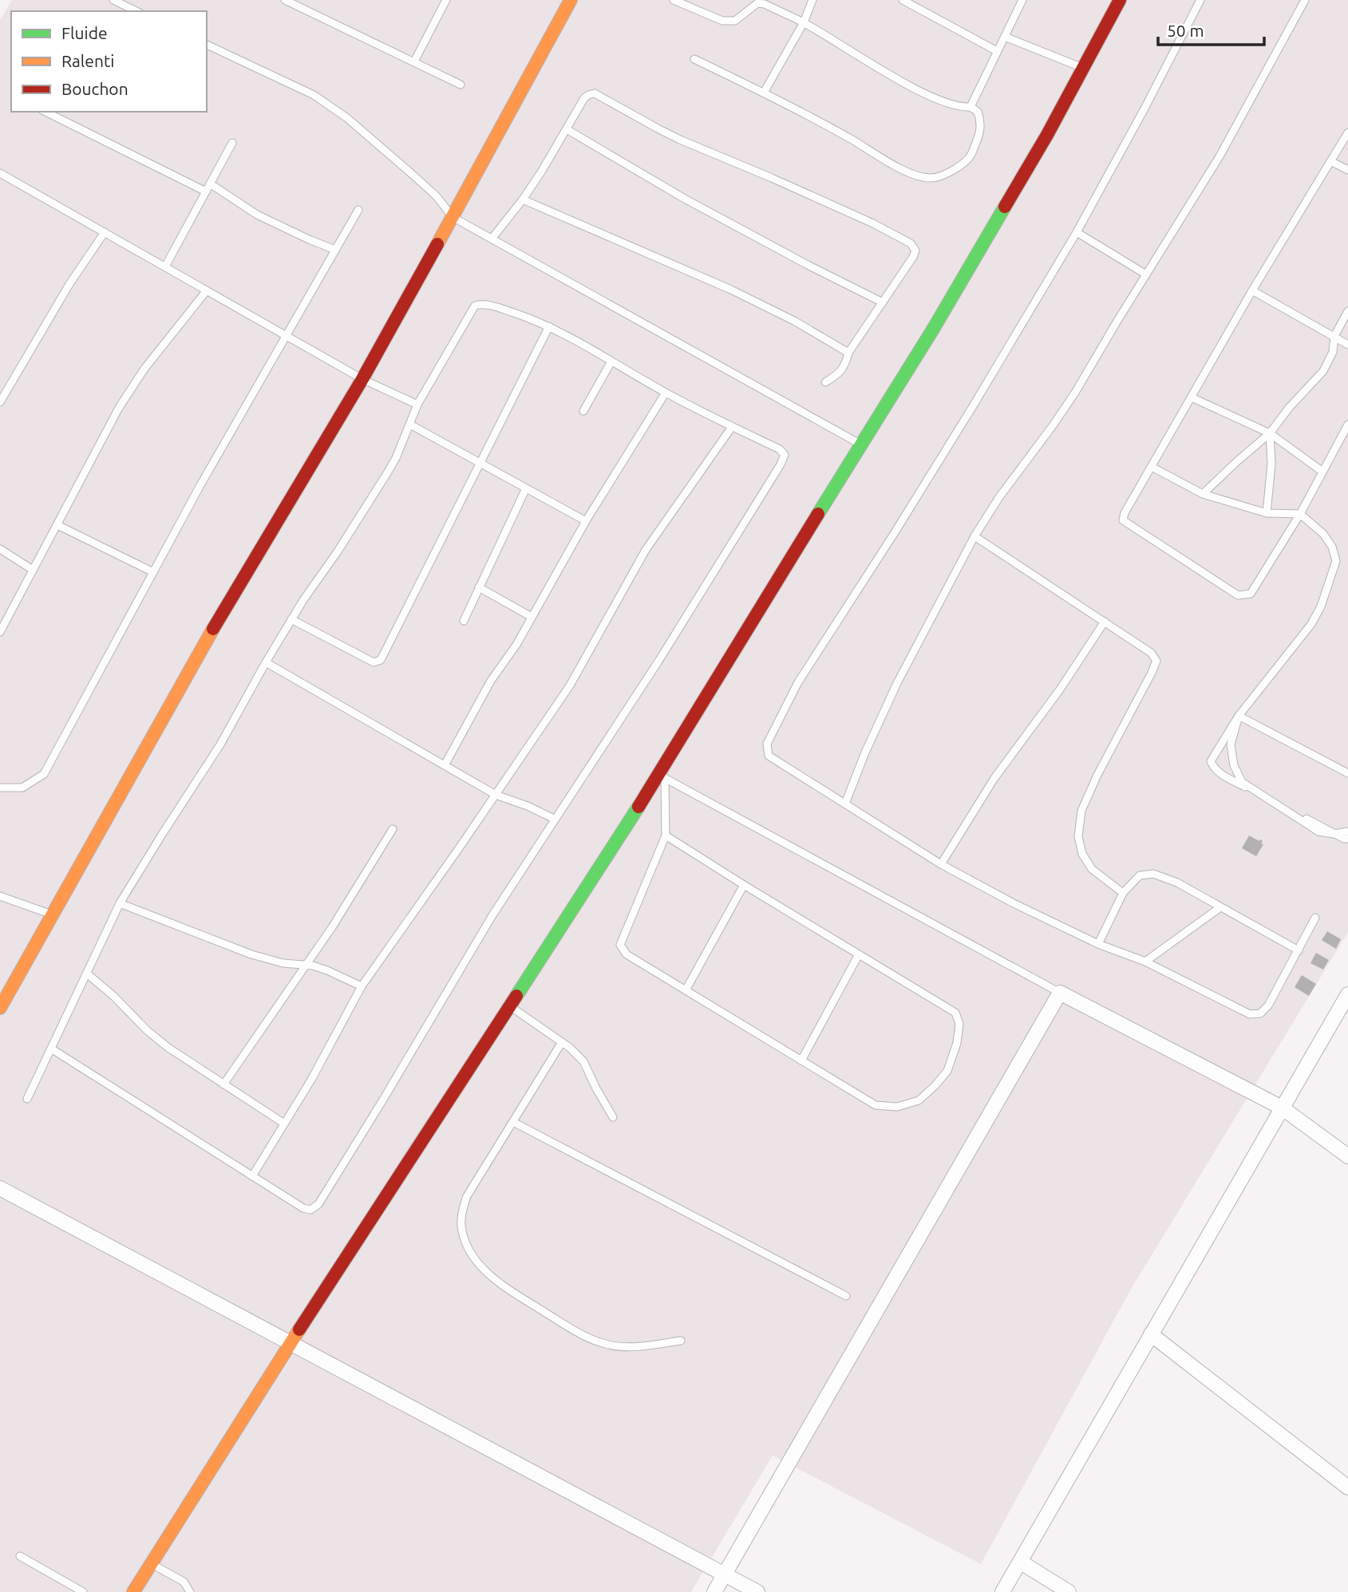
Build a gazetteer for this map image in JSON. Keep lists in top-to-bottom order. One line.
{"legend":["Fluide","Ralenti","Bouchon"],"scale_bar":"50 m"}
